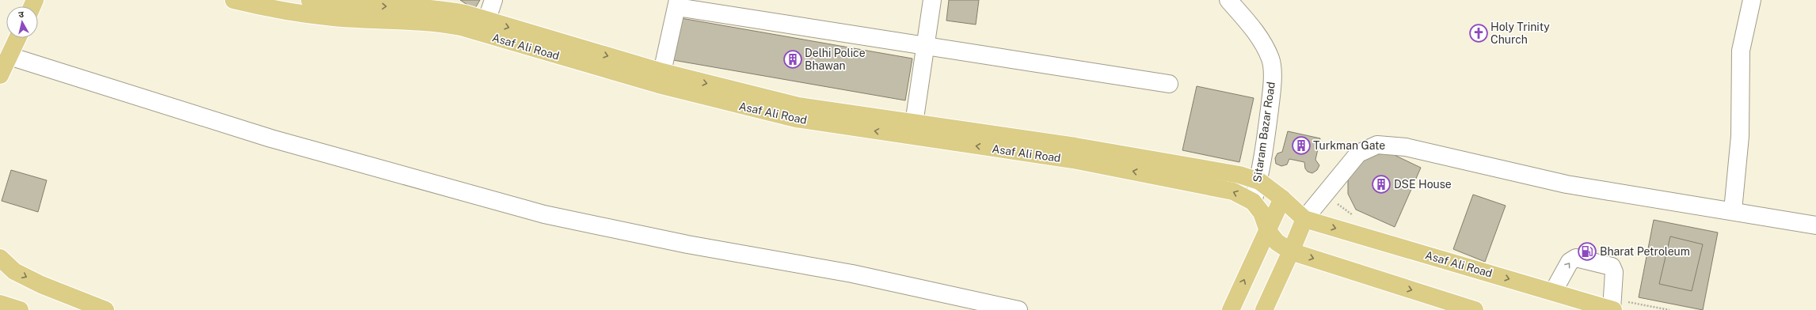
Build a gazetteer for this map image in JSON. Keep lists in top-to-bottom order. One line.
{"streets":{"main road":["Asaf Ali Road"],"street":["Sitaram Bazar Road"]},"crossings":[["Asaf Ali Road","Sitaram Bazar Road"]],"places":{"church":["Holy Trinity Church"],"building":["Delhi Police Bhawan","Turkman Gate","DSE House"],"fuel station":["Bharat Petroleum"]},"north":"top"}
